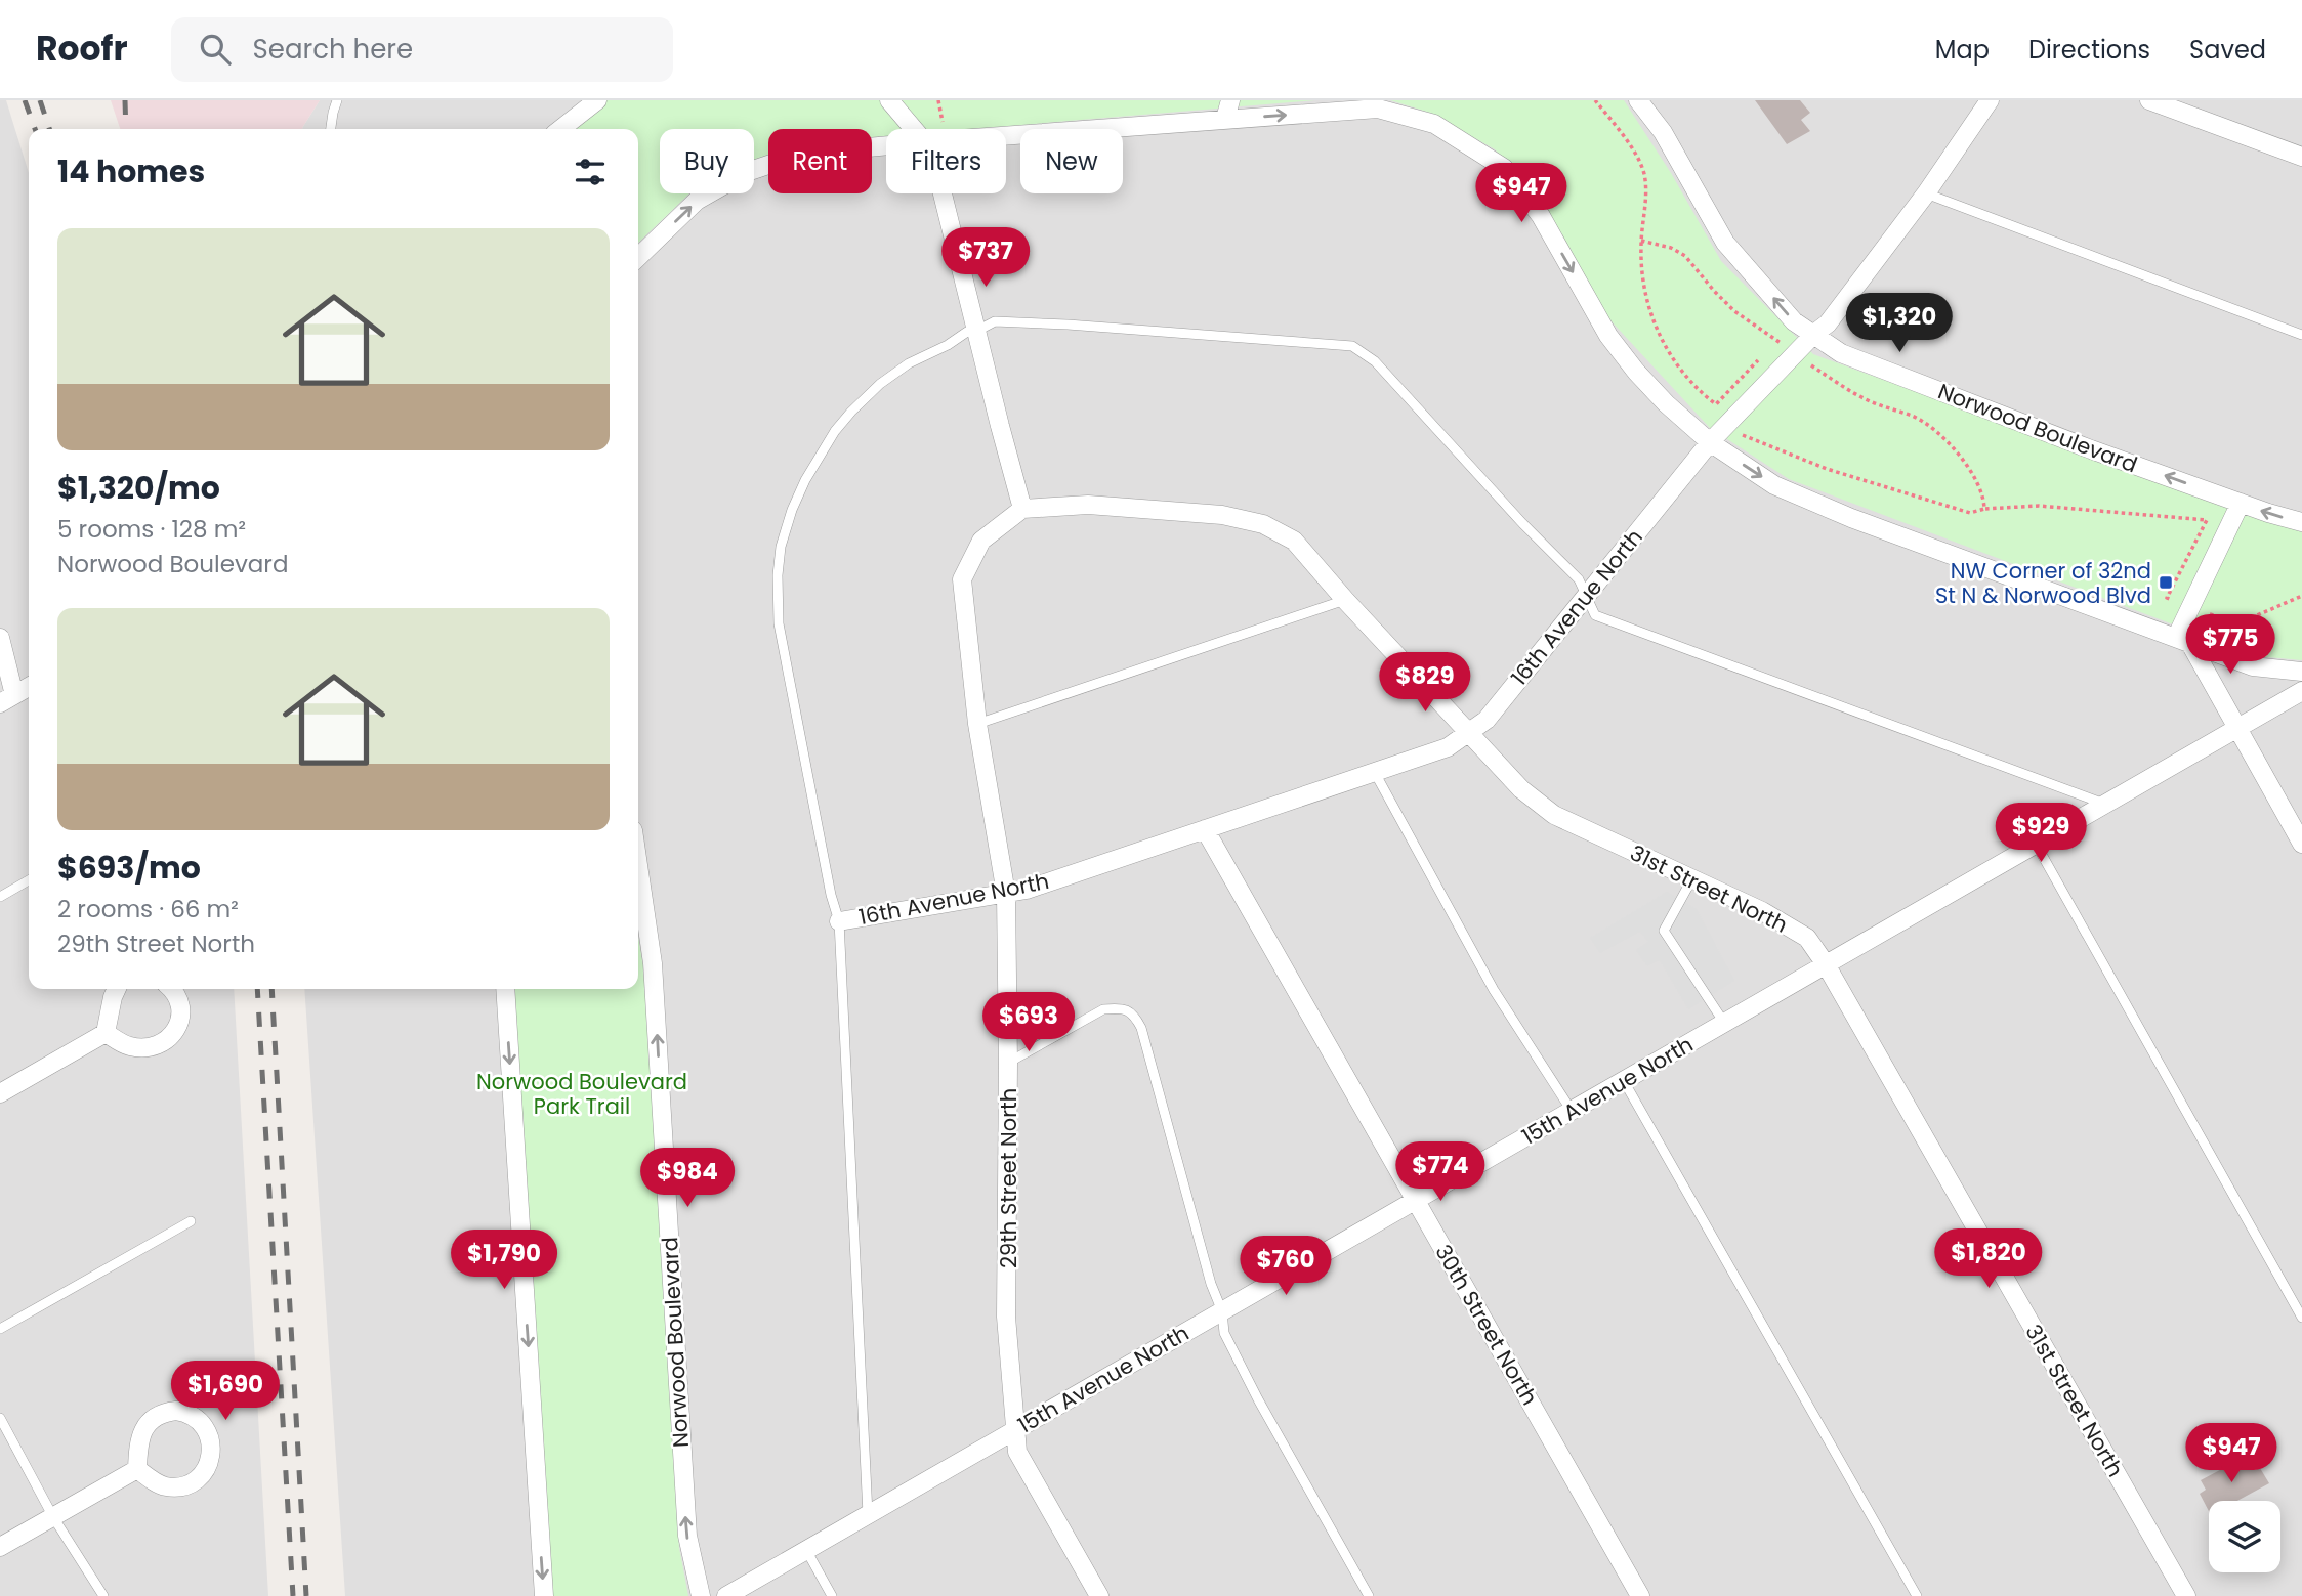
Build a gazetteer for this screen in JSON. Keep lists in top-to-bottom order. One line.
{"streets":{"street":["Norwood Boulevard","16th Avenue North","31st Street North","15th Avenue North","29th Street North","30th Street North"]},"crossings":[["Norwood Boulevard","16th Avenue North"],["16th Avenue North","31st Street North"],["16th Avenue North","29th Street North"],["16th Avenue North","30th Street North"],["31st Street North","15th Avenue North"],["31st Street North","29th Street North"],["15th Avenue North","29th Street North"],["15th Avenue North","30th Street North"]],"one_way":["Norwood Boulevard"],"parks":["Norwood Boulevard Park Trail"],"places":{"transit":["NW Corner of 32nd St N & Norwood Blvd"]},"page":{"header":"Roofr","search":"Search here","nav":["Map","Directions","Saved"],"chip":["Buy","Rent","Filters","New"],"heading":"14 homes","price":["$947","$737","$1,320","$775","$829","$929","$693","$774","$984","$1,820","$1,790","$760","$1,690","$947"],"list":[{"name":"$1,320/mo","note":"5 rooms · 128 m² · Norwood Boulevard"},{"name":"$693/mo","note":"2 rooms · 66 m² · 29th Street North"}]}}
